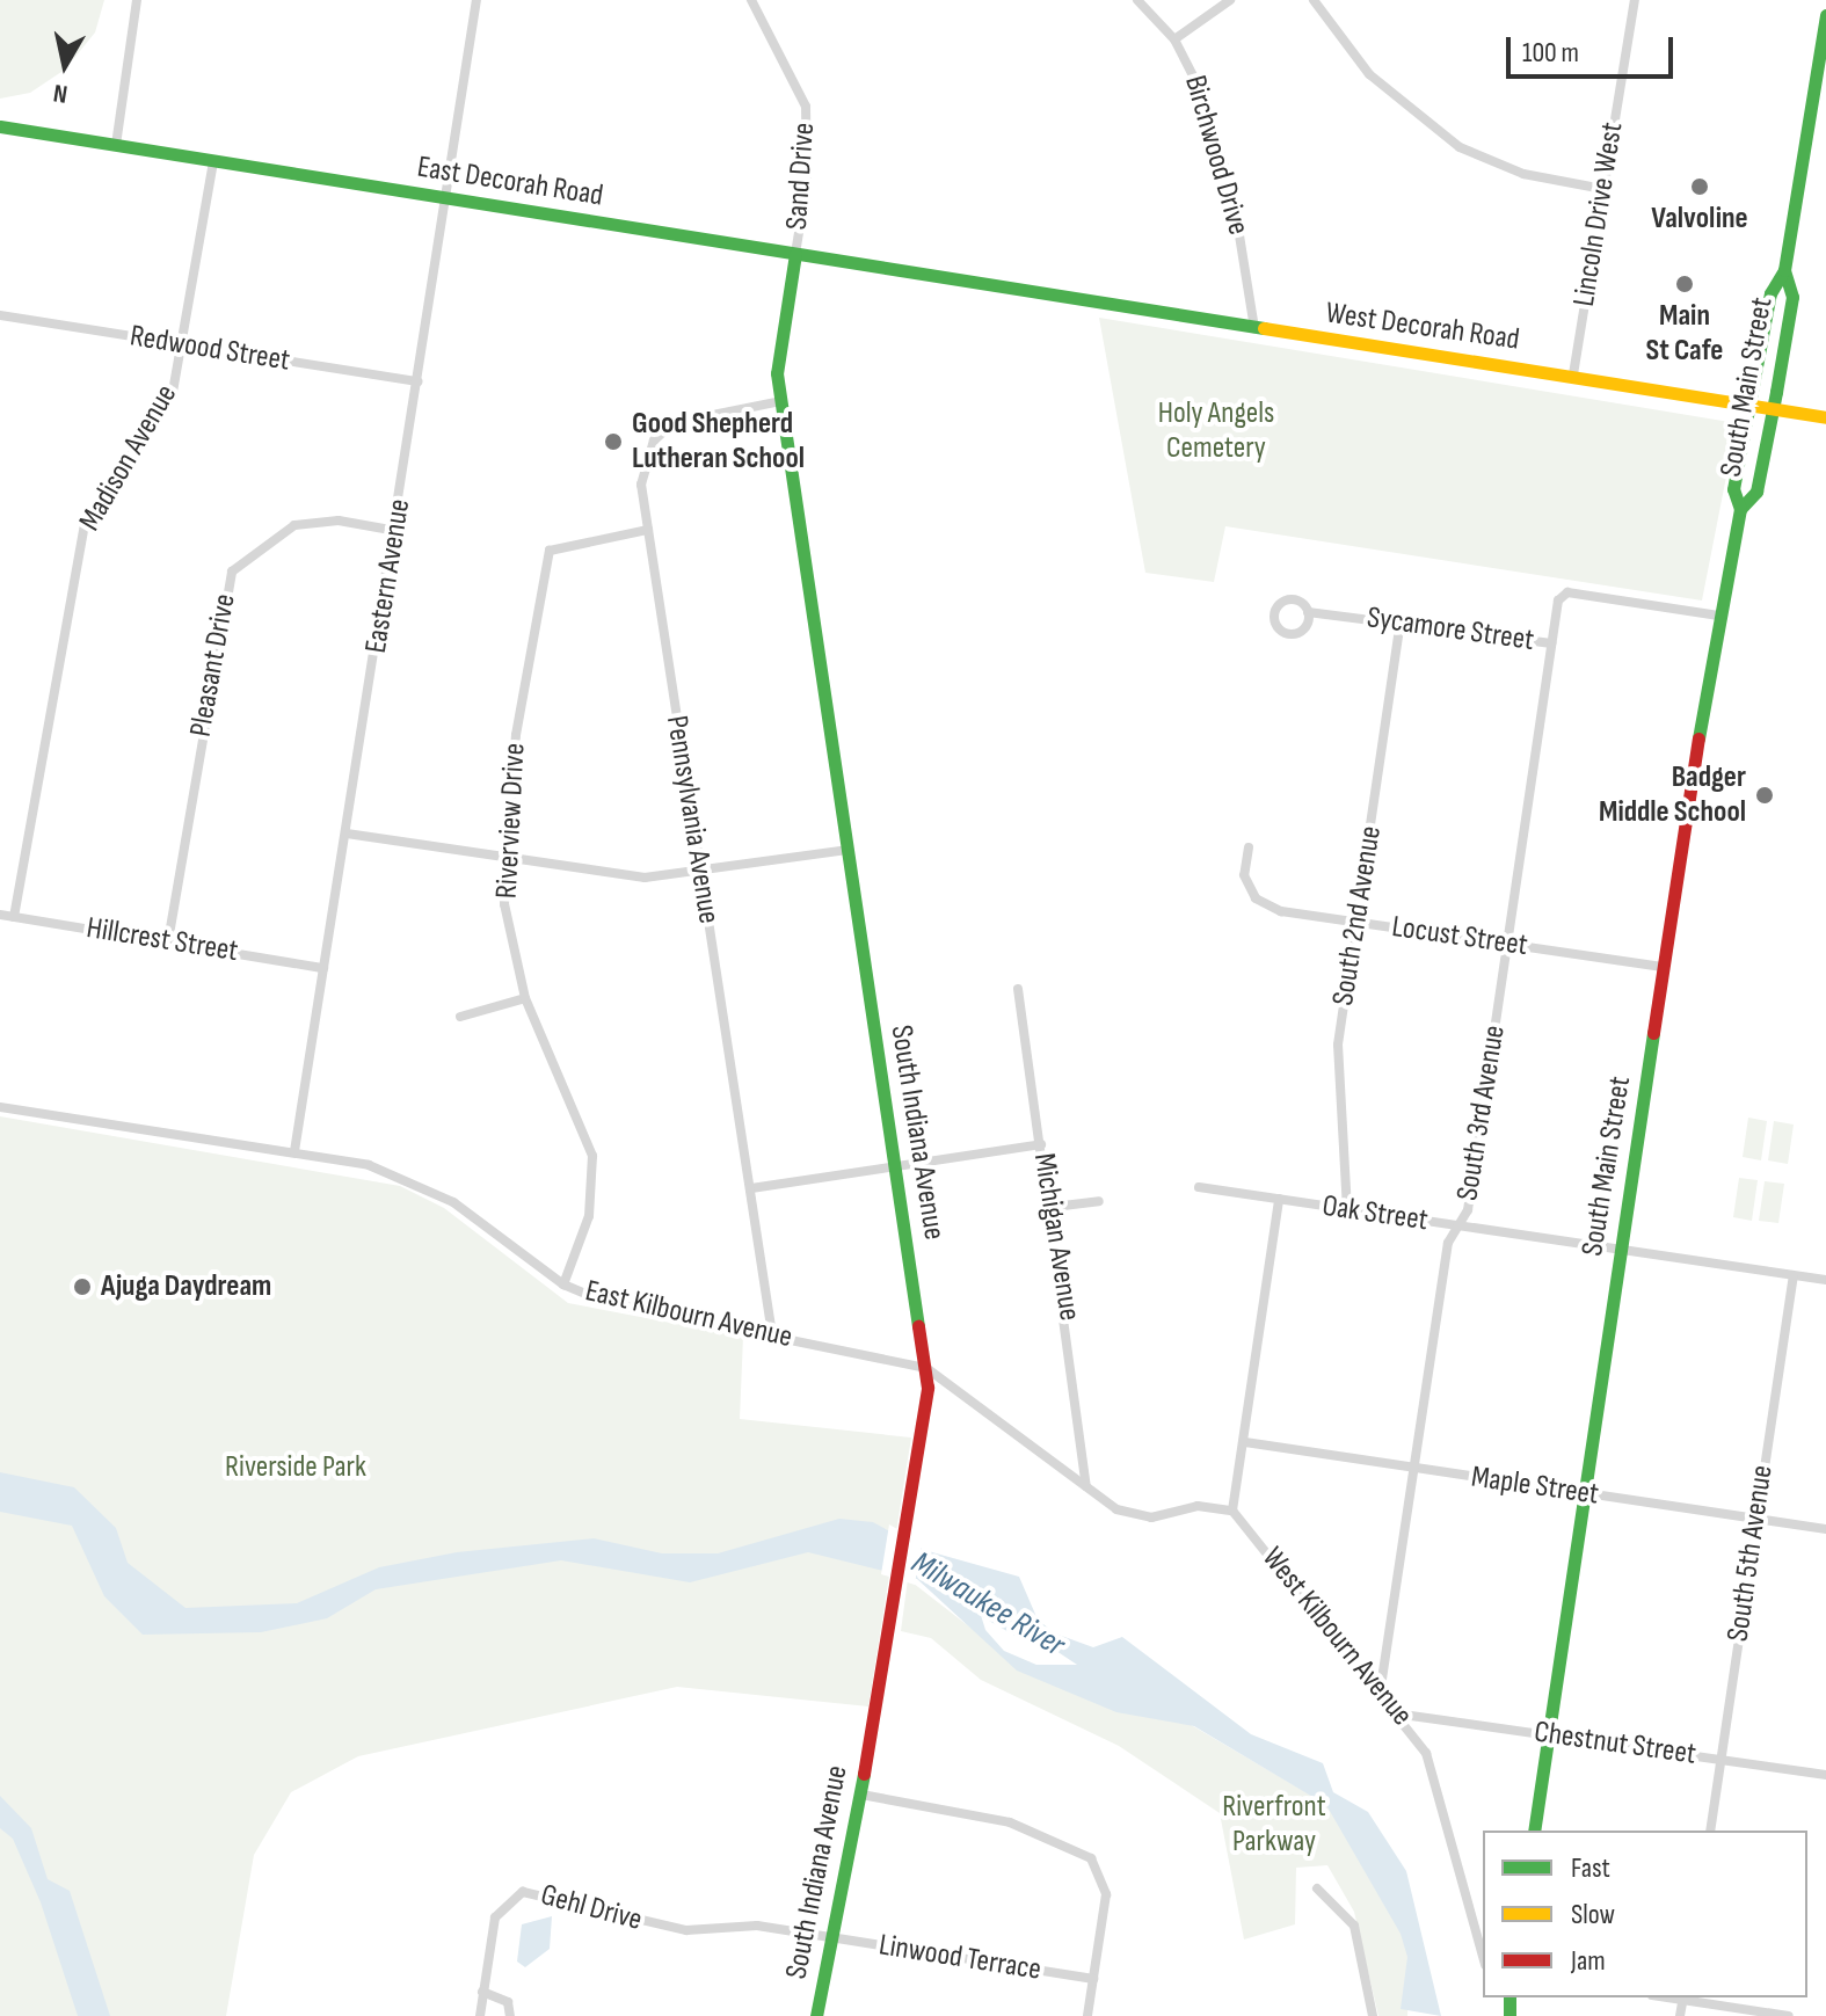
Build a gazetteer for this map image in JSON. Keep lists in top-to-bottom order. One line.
{"streets":{"street":["Birchwood Drive","Sand Drive","East Decorah Road","Lincoln Drive West","West Decorah Road","Redwood Street","South Main Street","Madison Avenue","Eastern Avenue","Sycamore Street","Pleasant Drive","Pennsylvania Avenue","Riverview Drive","South 2nd Avenue","Locust Street","Hillcrest Street","South 3rd Avenue","South Indiana Avenue","Oak Street","Michigan Avenue","East Kilbourn Avenue","Maple Street","South 5th Avenue","West Kilbourn Avenue","Chestnut Street","Gehl Drive","Linwood Terrace"]},"crossings":[["Birchwood Drive","West Decorah Road"],["Sand Drive","East Decorah Road"],["Sand Drive","South Indiana Avenue"],["East Decorah Road","West Decorah Road"],["East Decorah Road","Madison Avenue"],["East Decorah Road","Eastern Avenue"],["East Decorah Road","South Indiana Avenue"],["Lincoln Drive West","West Decorah Road"],["West Decorah Road","South Main Street"],["Redwood Street","Madison Avenue"],["Redwood Street","Eastern Avenue"],["South Main Street","Sycamore Street"],["South Main Street","Locust Street"],["South Main Street","Oak Street"],["South Main Street","Maple Street"],["South Main Street","Chestnut Street"],["Madison Avenue","Hillcrest Street"],["Eastern Avenue","Pleasant Drive"],["Eastern Avenue","Hillcrest Street"],["Eastern Avenue","East Kilbourn Avenue"],["Sycamore Street","South 2nd Avenue"],["Sycamore Street","South 3rd Avenue"],["Pleasant Drive","Hillcrest Street"],["Pennsylvania Avenue","Riverview Drive"],["Pennsylvania Avenue","South Indiana Avenue"],["Pennsylvania Avenue","East Kilbourn Avenue"],["Riverview Drive","East Kilbourn Avenue"],["South 2nd Avenue","Locust Street"],["South 2nd Avenue","Oak Street"],["Locust Street","South 3rd Avenue"],["South 3rd Avenue","Oak Street"],["South 3rd Avenue","Maple Street"],["South 3rd Avenue","West Kilbourn Avenue"],["South Indiana Avenue","East Kilbourn Avenue"],["South Indiana Avenue","Gehl Drive"],["South Indiana Avenue","Linwood Terrace"],["Oak Street","South 5th Avenue"],["Michigan Avenue","East Kilbourn Avenue"],["East Kilbourn Avenue","West Kilbourn Avenue"],["Maple Street","South 5th Avenue"],["South 5th Avenue","Chestnut Street"],["West Kilbourn Avenue","Chestnut Street"],["Gehl Drive","Linwood Terrace"]],"water":["Milwaukee River"],"parks":["Holy Angels Cemetery","Riverside Park","Riverfront Parkway"],"places":["Valvoline","Main St Cafe","Good Shepherd Lutheran School","Badger Middle School","Ajuga Daydream"],"legend":["Fast","Slow","Jam"],"scale_bar":"100 m","north":"bottom"}
